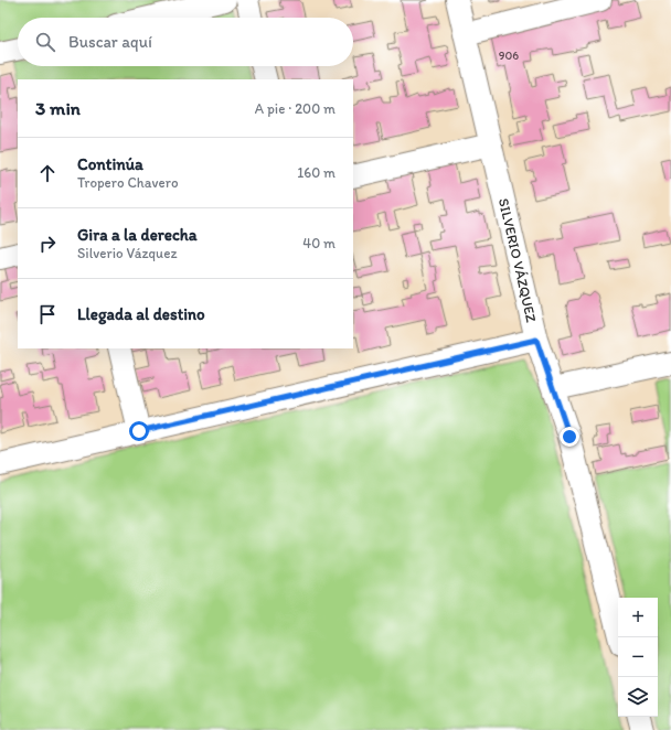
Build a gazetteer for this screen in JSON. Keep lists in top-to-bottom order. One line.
{"streets":{"street":["SILVERIO VÁZQUEZ"]},"house_numbers":["906"],"page":{"search":"Buscar aquí","heading":["3 min","A pie · 200 m"],"list":[["Continúa","Tropero Chavero","160 m"],["Gira a la derecha","Silverio Vázquez","40 m"],"Llegada al destino"],"map_buttons":["+","−"]}}
